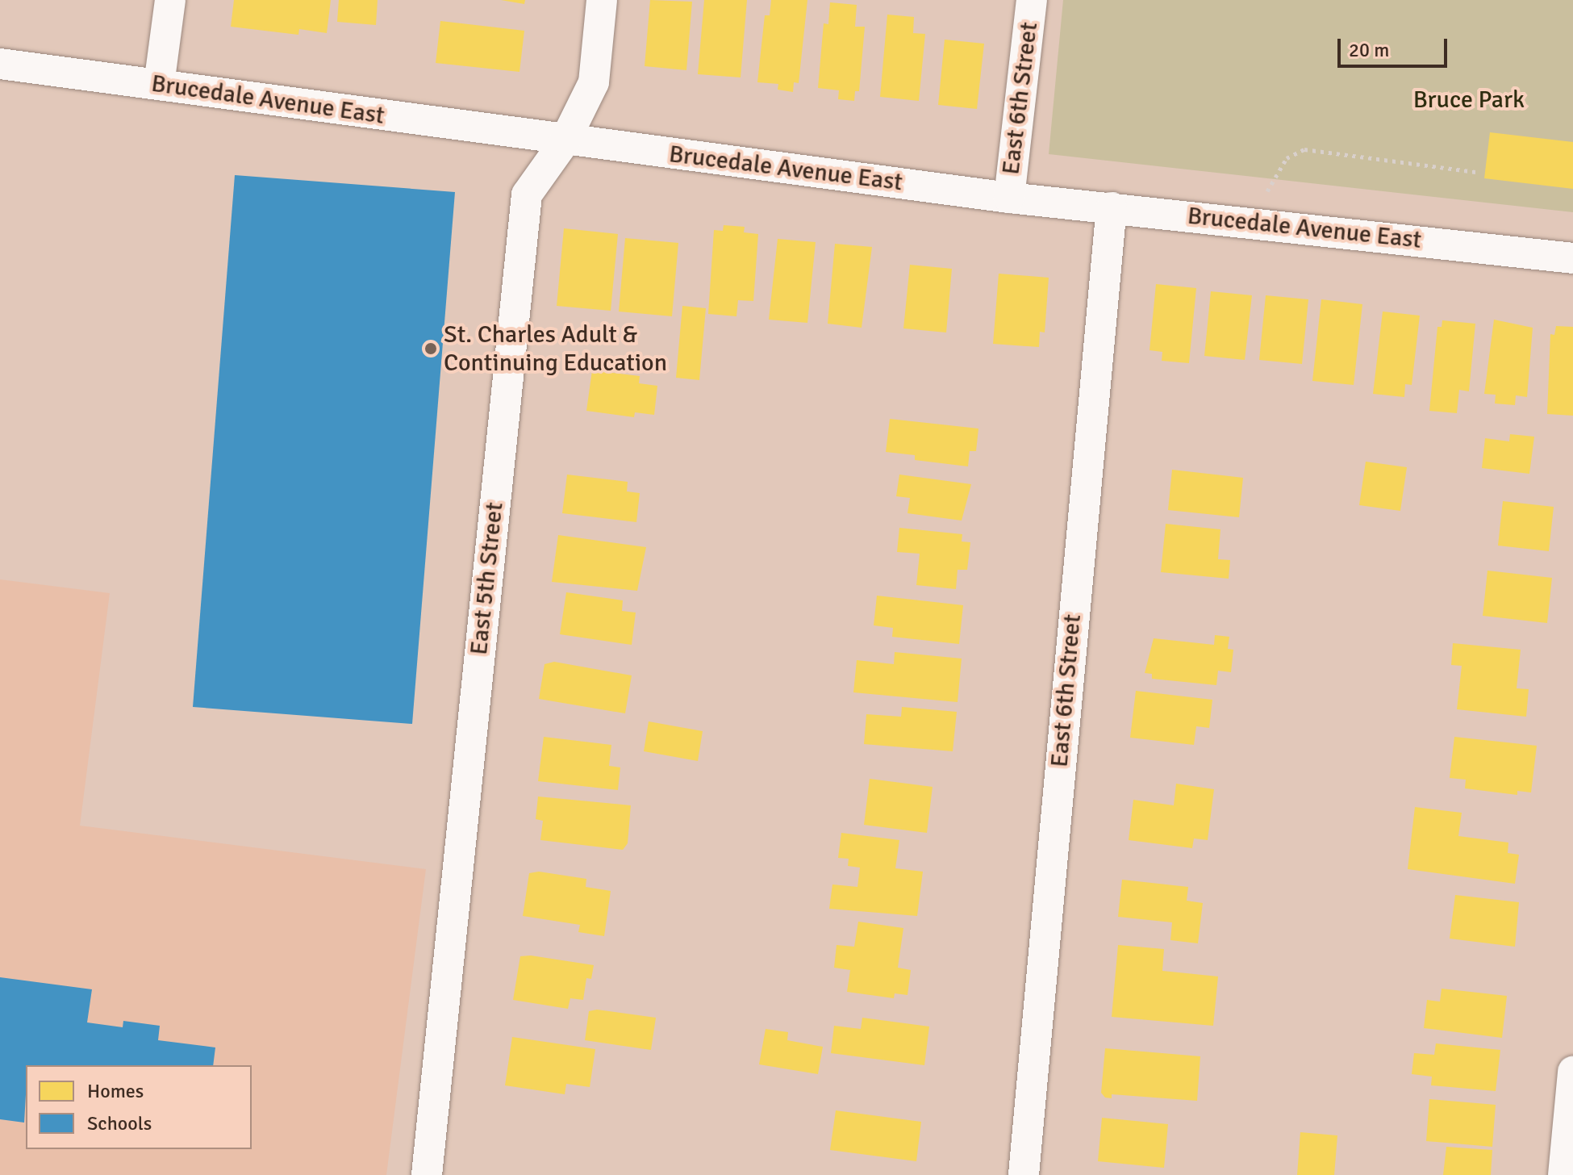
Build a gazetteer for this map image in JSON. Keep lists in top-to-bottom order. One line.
{"streets":{"street":["East 6th Street","Brucedale Avenue East","East 5th Street"]},"crossings":[["East 6th Street","Brucedale Avenue East"],["Brucedale Avenue East","East 5th Street"]],"parks":["Bruce Park"],"places":["St. Charles Adult & Continuing Education"],"legend":["Homes","Schools"],"scale_bar":"20 m"}
